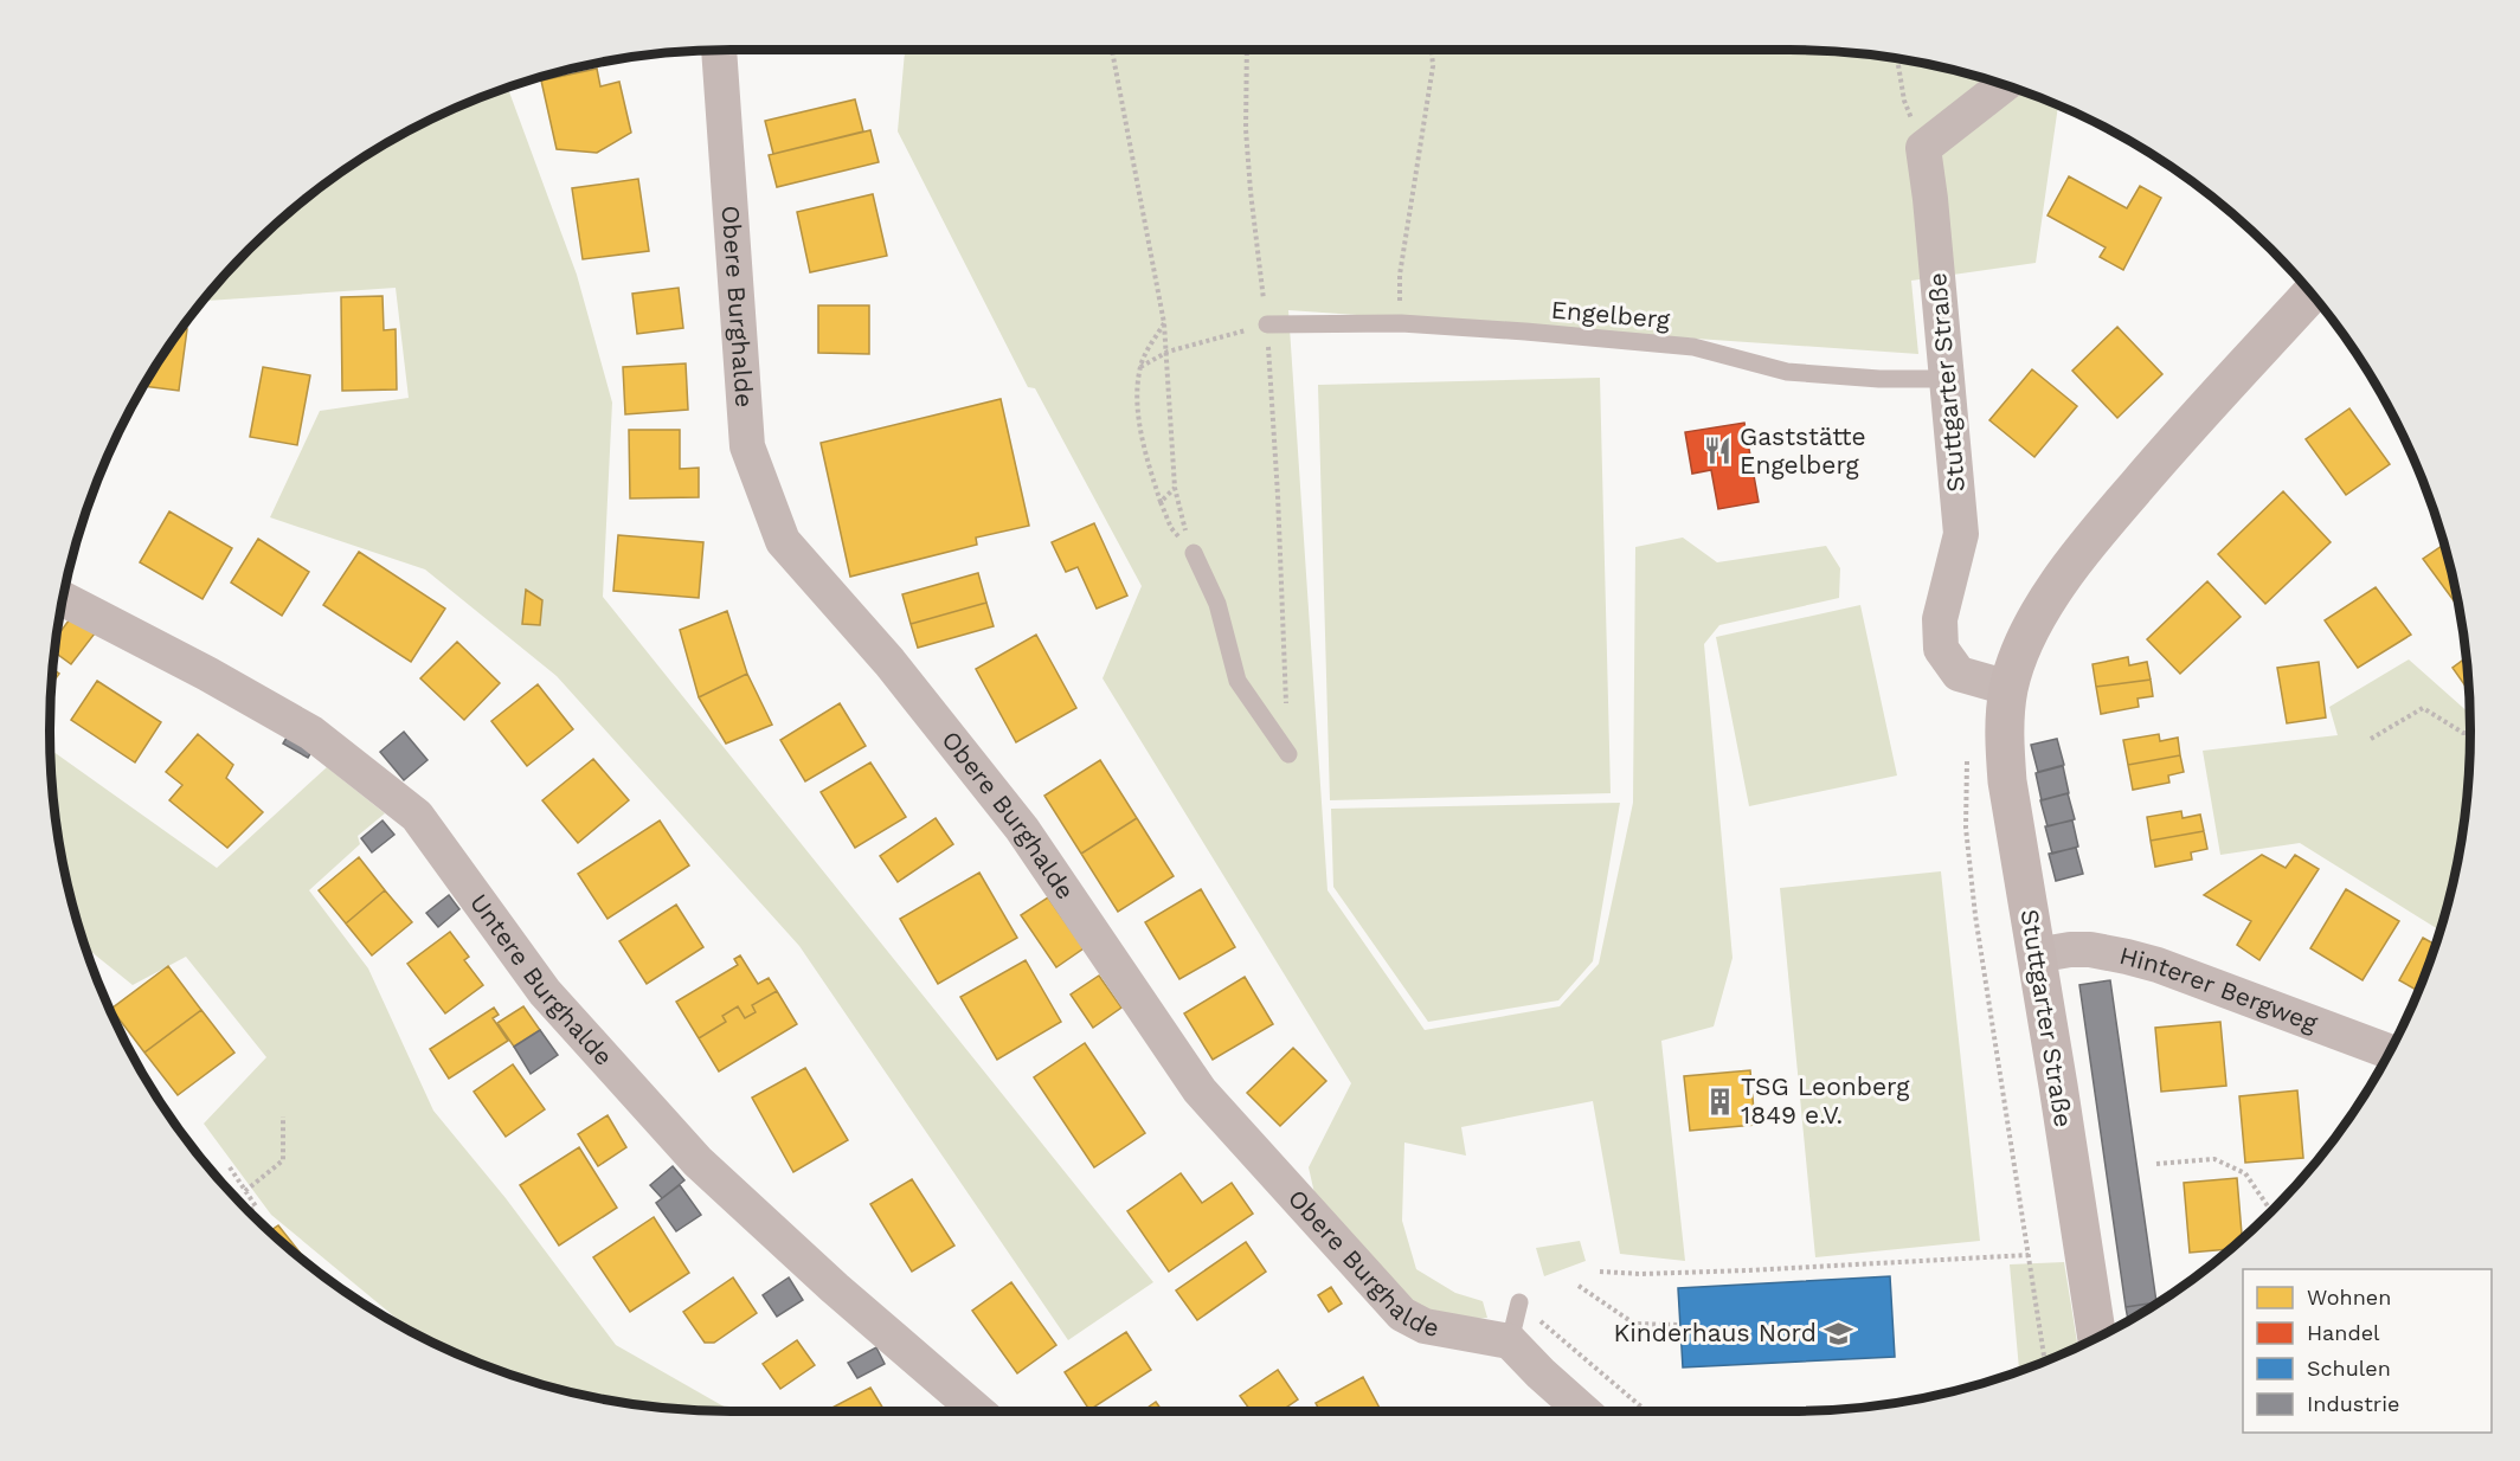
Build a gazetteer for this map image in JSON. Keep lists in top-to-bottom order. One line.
{"streets":{"main road":["Stuttgarter Straße"],"street":["Obere Burghalde","Untere Burghalde","Hinterer Bergweg"],"lane":["Engelberg"]},"crossings":[["Engelberg","Stuttgarter Straße"],["Stuttgarter Straße","Hinterer Bergweg"]],"places":{"restaurant":["Gaststätte Engelberg"],"building":["TSG Leonberg 1849 e.V."],"school or university":["Kinderhaus Nord"]},"legend":["Wohnen","Handel","Schulen","Industrie"]}
